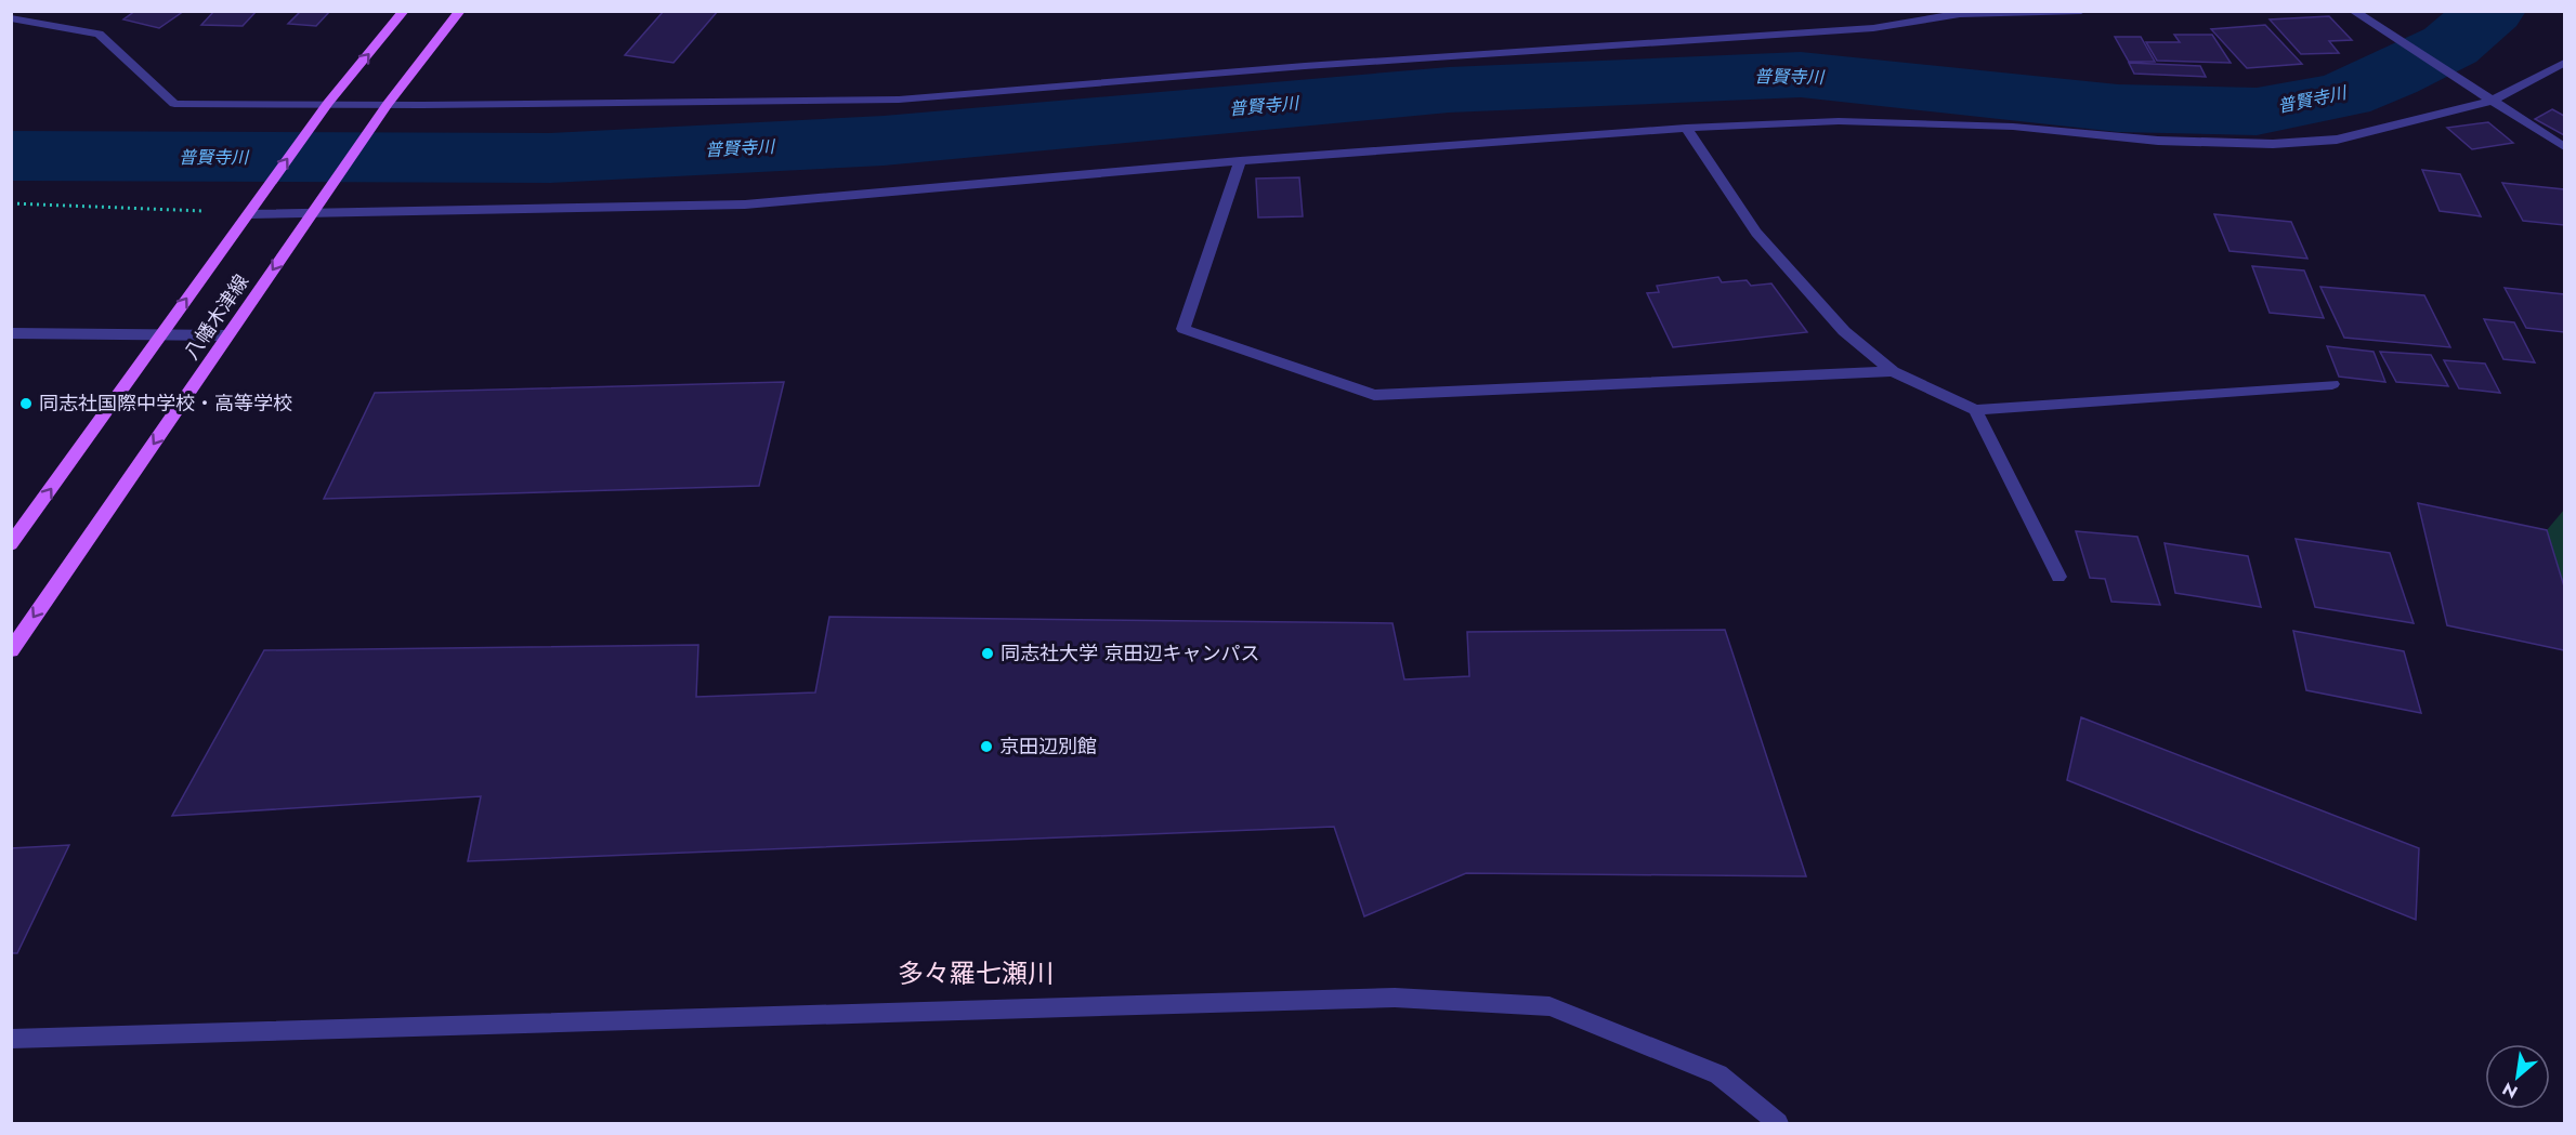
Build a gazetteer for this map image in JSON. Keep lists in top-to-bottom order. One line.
{"streets":{"main road":["八幡木津線"]},"districts":["多々羅七瀬川"],"water":["普賢寺川"],"places":["同志社国際中学校・高等学校","同志社大学 京田辺キャンパス","京田辺別館"],"north":"bottom left"}
